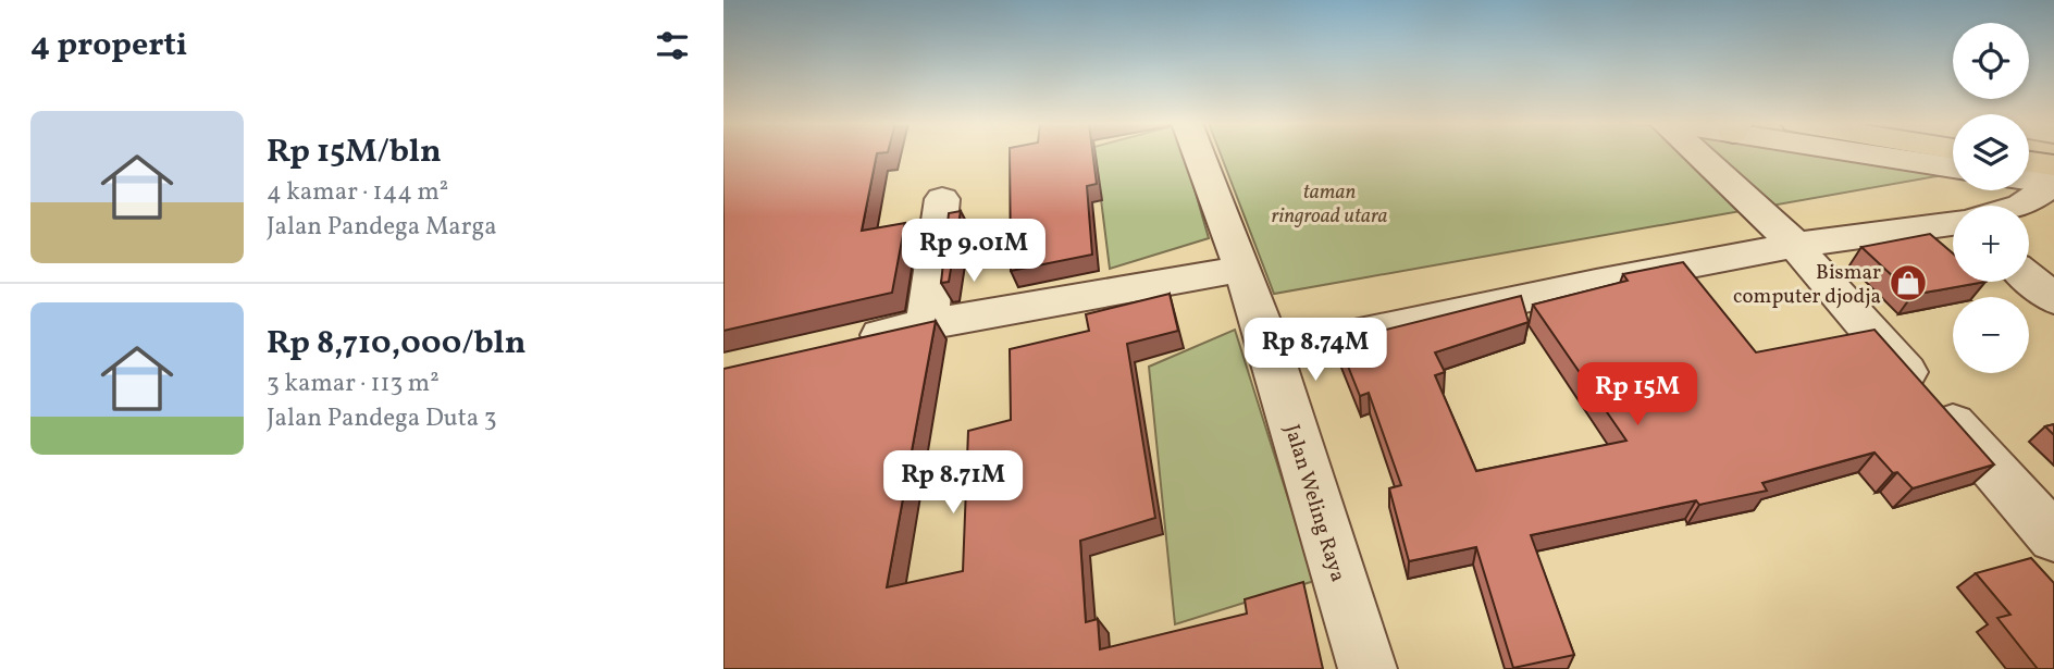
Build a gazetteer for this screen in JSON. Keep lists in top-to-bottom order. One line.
{"streets":{"street":["Jalan Weling Raya"]},"parks":["taman ringroad utara"],"places":{"shop":["Bismar computer djodja"]},"page":{"heading":"4 properti","map_buttons":["+","−"],"list":[{"name":"Rp 15M/bln","note":"4 kamar · 144 m² · Jalan Pandega Marga"},{"name":"Rp 8,710,000/bln","note":"3 kamar · 113 m² · Jalan Pandega Duta 3"}],"price":["Rp 9.01M","Rp 8.74M","Rp 15M","Rp 8.71M"]}}
